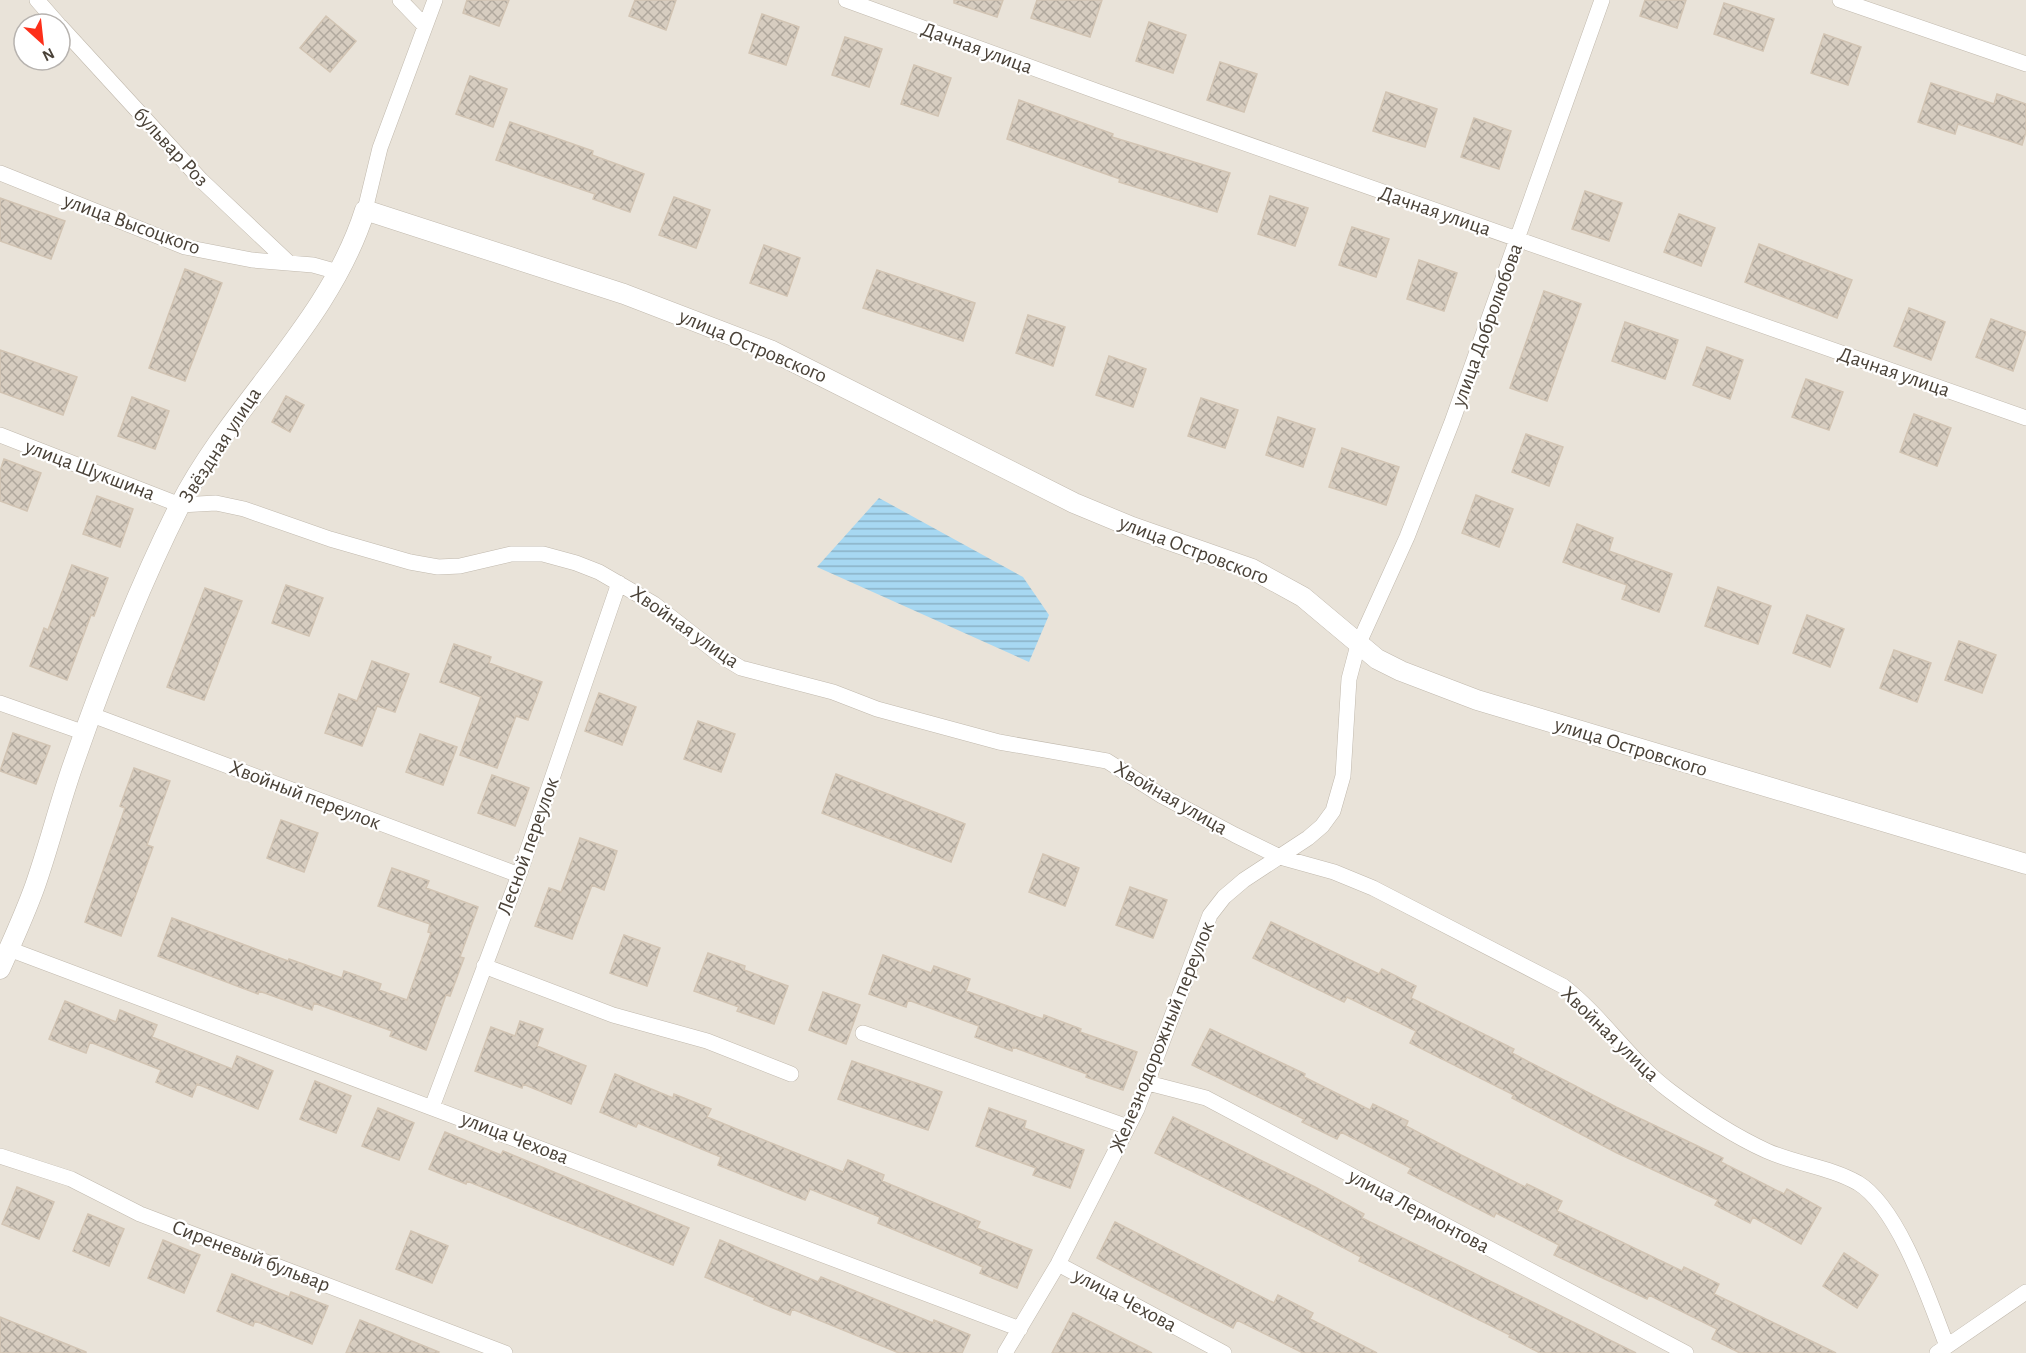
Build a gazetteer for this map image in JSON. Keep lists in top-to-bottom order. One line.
{"streets":{"street":["Дачная улица","бульвар Роз","улица Высоцкого","улица Добролюбова","улица Островского","Звёздная улица","улица Шукшина","Хвойная улица","Хвойный переулок","Лесной переулок","Железнодорожный переулок","улица Чехова","улица Лермонтова","Сиреневый бульвар"]},"crossings":[["Дачная улица","улица Добролюбова"],["бульвар Роз","улица Высоцкого"],["улица Высоцкого","Звёздная улица"],["улица Добролюбова","улица Островского"],["улица Добролюбова","Железнодорожный переулок"],["улица Островского","Звёздная улица"],["улица Островского","Железнодорожный переулок"],["Звёздная улица","улица Шукшина"],["Звёздная улица","Хвойная улица"],["Звёздная улица","Хвойный переулок"],["Звёздная улица","улица Чехова"],["улица Шукшина","Хвойная улица"],["Хвойная улица","Лесной переулок"],["Хвойная улица","Железнодорожный переулок"],["Хвойный переулок","Лесной переулок"],["Лесной переулок","улица Чехова"],["Железнодорожный переулок","улица Чехова"],["Железнодорожный переулок","улица Лермонтова"]],"north":"bottom right"}
